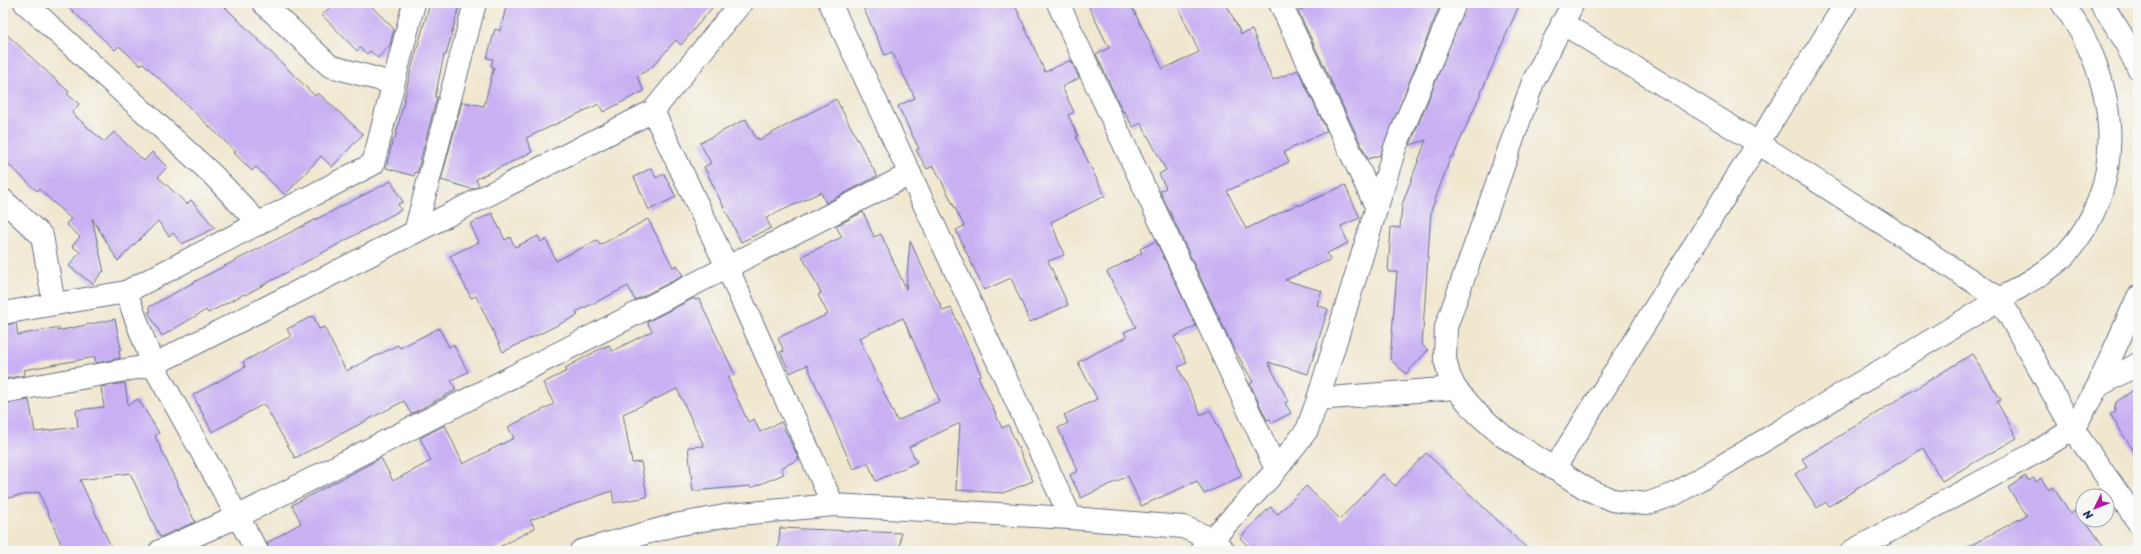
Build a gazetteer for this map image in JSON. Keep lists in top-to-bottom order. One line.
{"north":"bottom left"}
